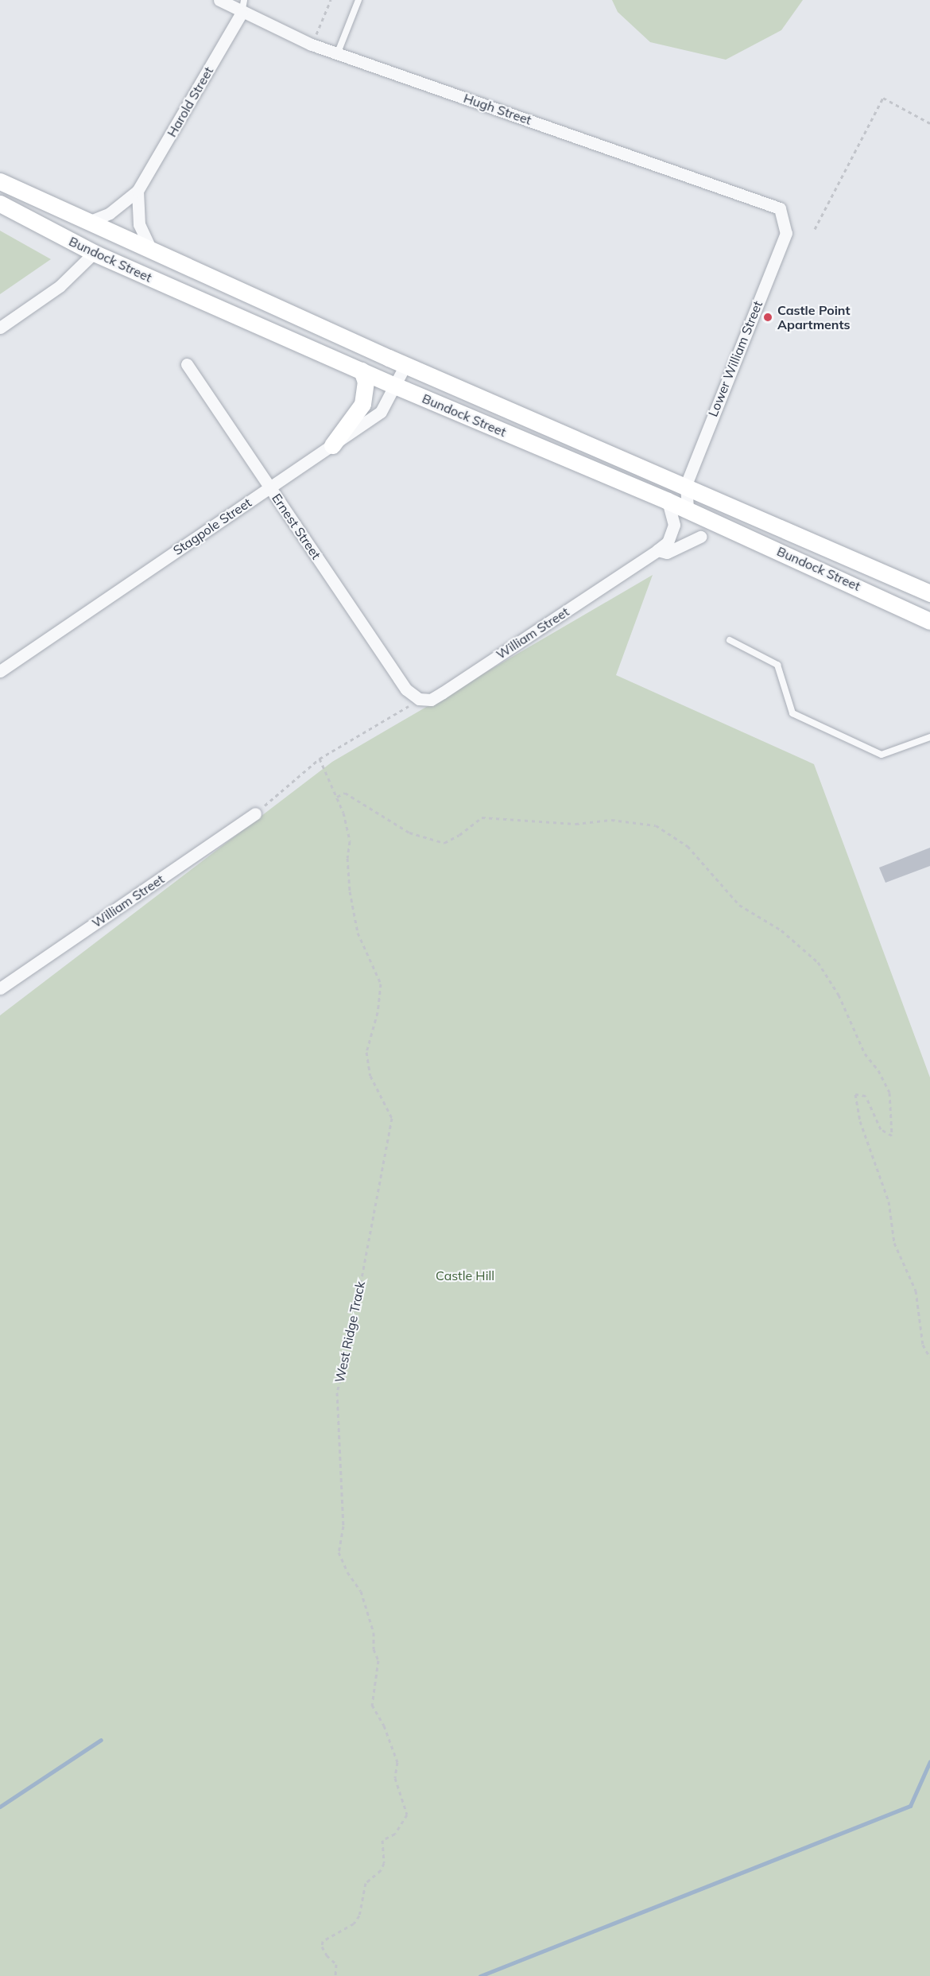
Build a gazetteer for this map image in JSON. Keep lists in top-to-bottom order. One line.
{"streets":{"main road":["Bundock Street"],"street":["Harold Street","Hugh Street","Lower William Street","Stagpole Street","Ernest Street","William Street"],"path":["West Ridge Track"]},"crossings":[["Harold Street","Hugh Street"],["Harold Street","Bundock Street"],["Hugh Street","Lower William Street"],["Bundock Street","Lower William Street"],["Bundock Street","Stagpole Street"],["Bundock Street","William Street"],["Stagpole Street","Ernest Street"],["Ernest Street","William Street"]],"parks":["Castle Hill"],"places":["Castle Point Apartments"]}
